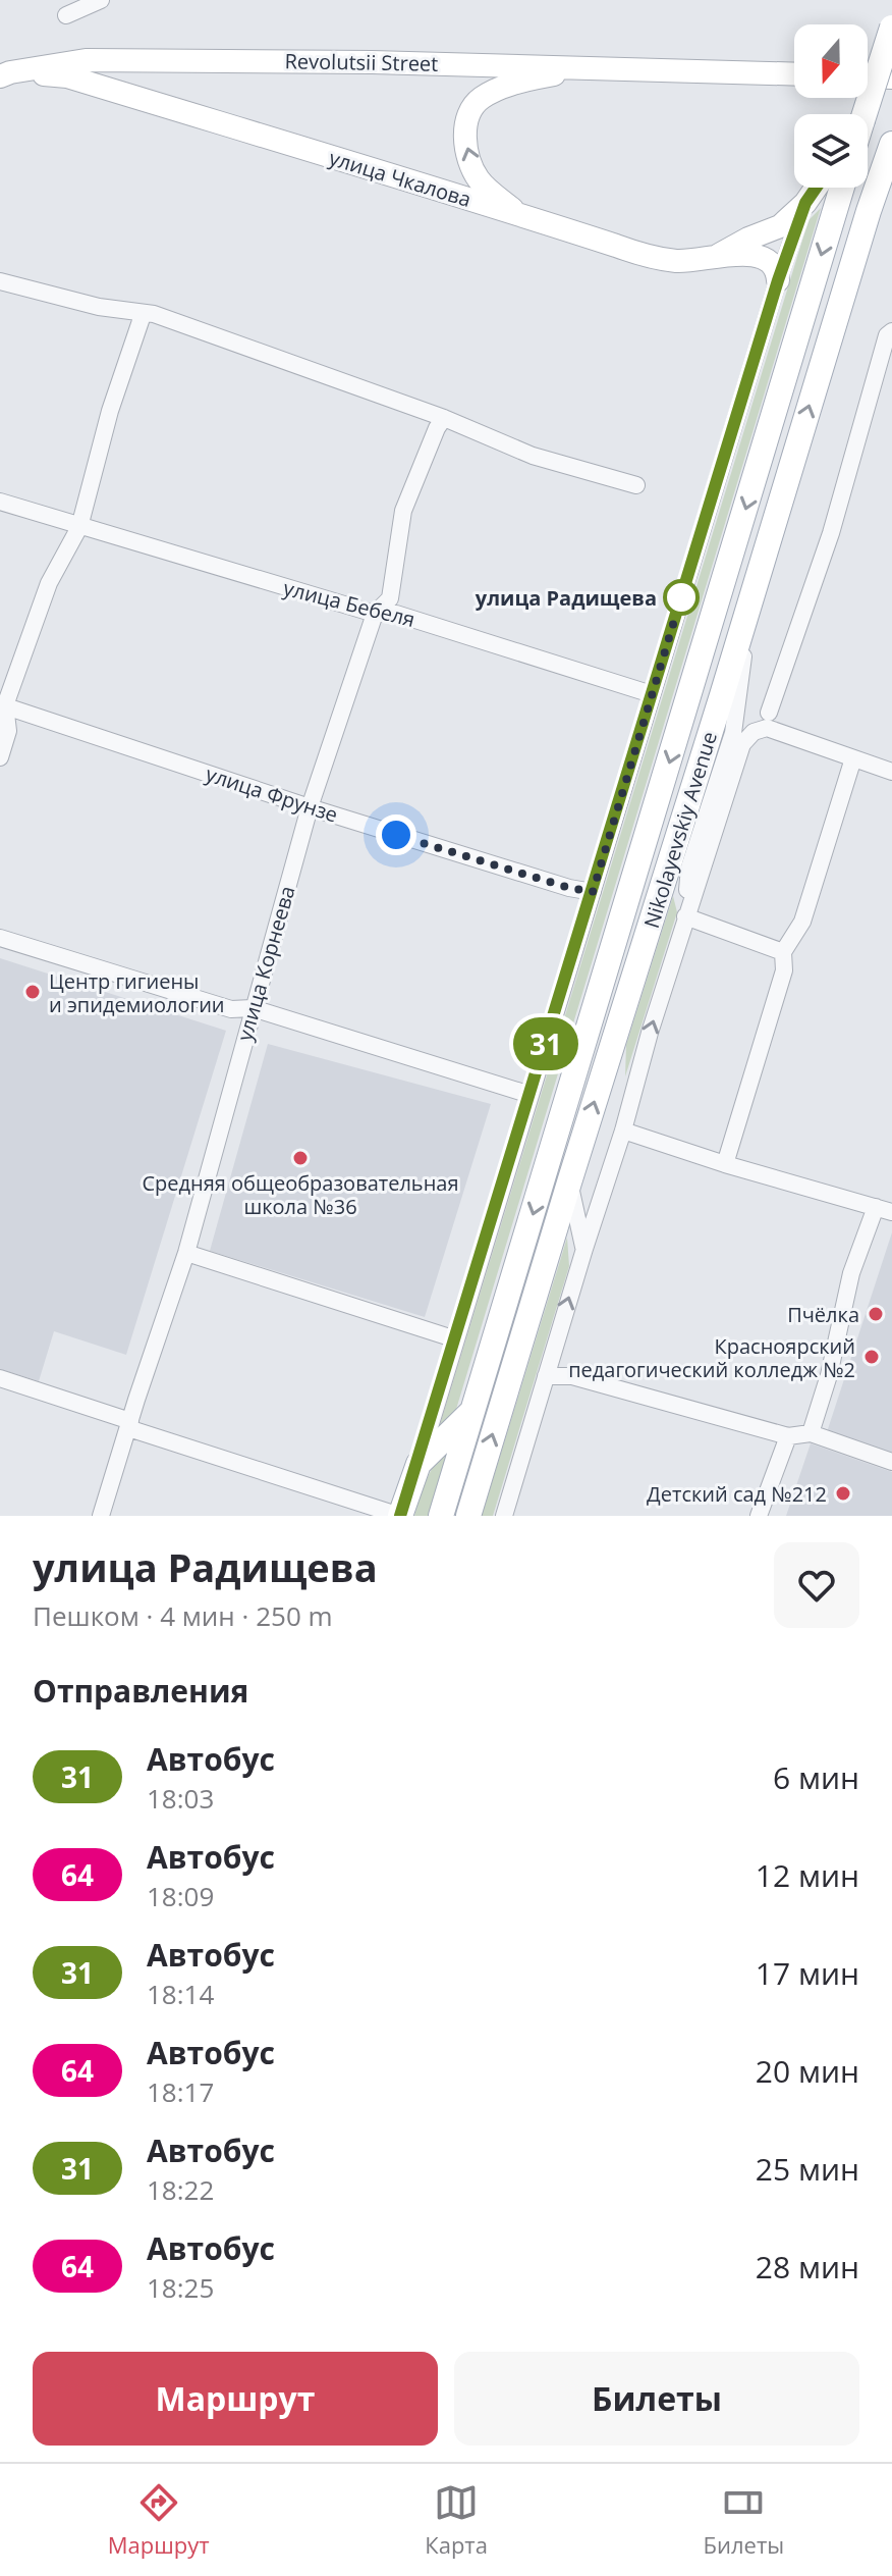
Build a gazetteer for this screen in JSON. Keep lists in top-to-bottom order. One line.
{"streets":{"main road":["Revolutsii Street","улица Чкалова","Nikolayevskiy Avenue"],"street":["улица Бебеля","улица Фрунзе","улица Корнеева"]},"crossings":[["Revolutsii Street","улица Чкалова"],["улица Бебеля","улица Корнеева"],["улица Фрунзе","улица Корнеева"]],"places":["улица Радищева","Центр гигиены и эпидемиологии","Средняя общеобразовательная школа №36","Пчёлка","Красноярский педагогический колледж №2","Детский сад №212"],"lines":["bus line 31"],"north":"bottom","page":{"on_map":"31","heading":[["улица Радищева","Пешком · 4 мин · 250 m"],"Отправления"],"list":[{"mark":"31","name":"Автобус","note":"18:03","value":"6 мин"},{"mark":"64","name":"Автобус","note":"18:09","value":"12 мин"},{"mark":"31","name":"Автобус","note":"18:14","value":"17 мин"},{"mark":"64","name":"Автобус","note":"18:17","value":"20 мин"},{"mark":"31","name":"Автобус","note":"18:22","value":"25 мин"},{"mark":"64","name":"Автобус","note":"18:25","value":"28 мин"}],"buttons":["Маршрут","Билеты"],"tabs":["Маршрут","Карта","Билеты"]}}
